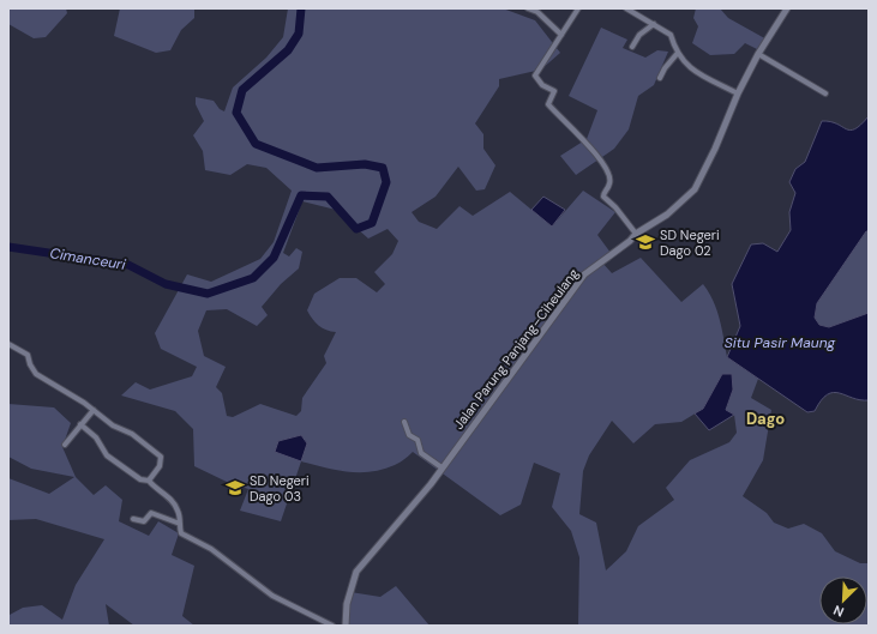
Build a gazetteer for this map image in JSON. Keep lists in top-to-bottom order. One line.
{"streets":{"street":["Jalan Parung Panjang–Ciheulang"]},"districts":["Dago"],"water":["Cimanceuri","Situ Pasir Maung"],"places":{"school or university":["SD Negeri Dago 02","SD Negeri Dago 03"]},"north":"bottom left"}
